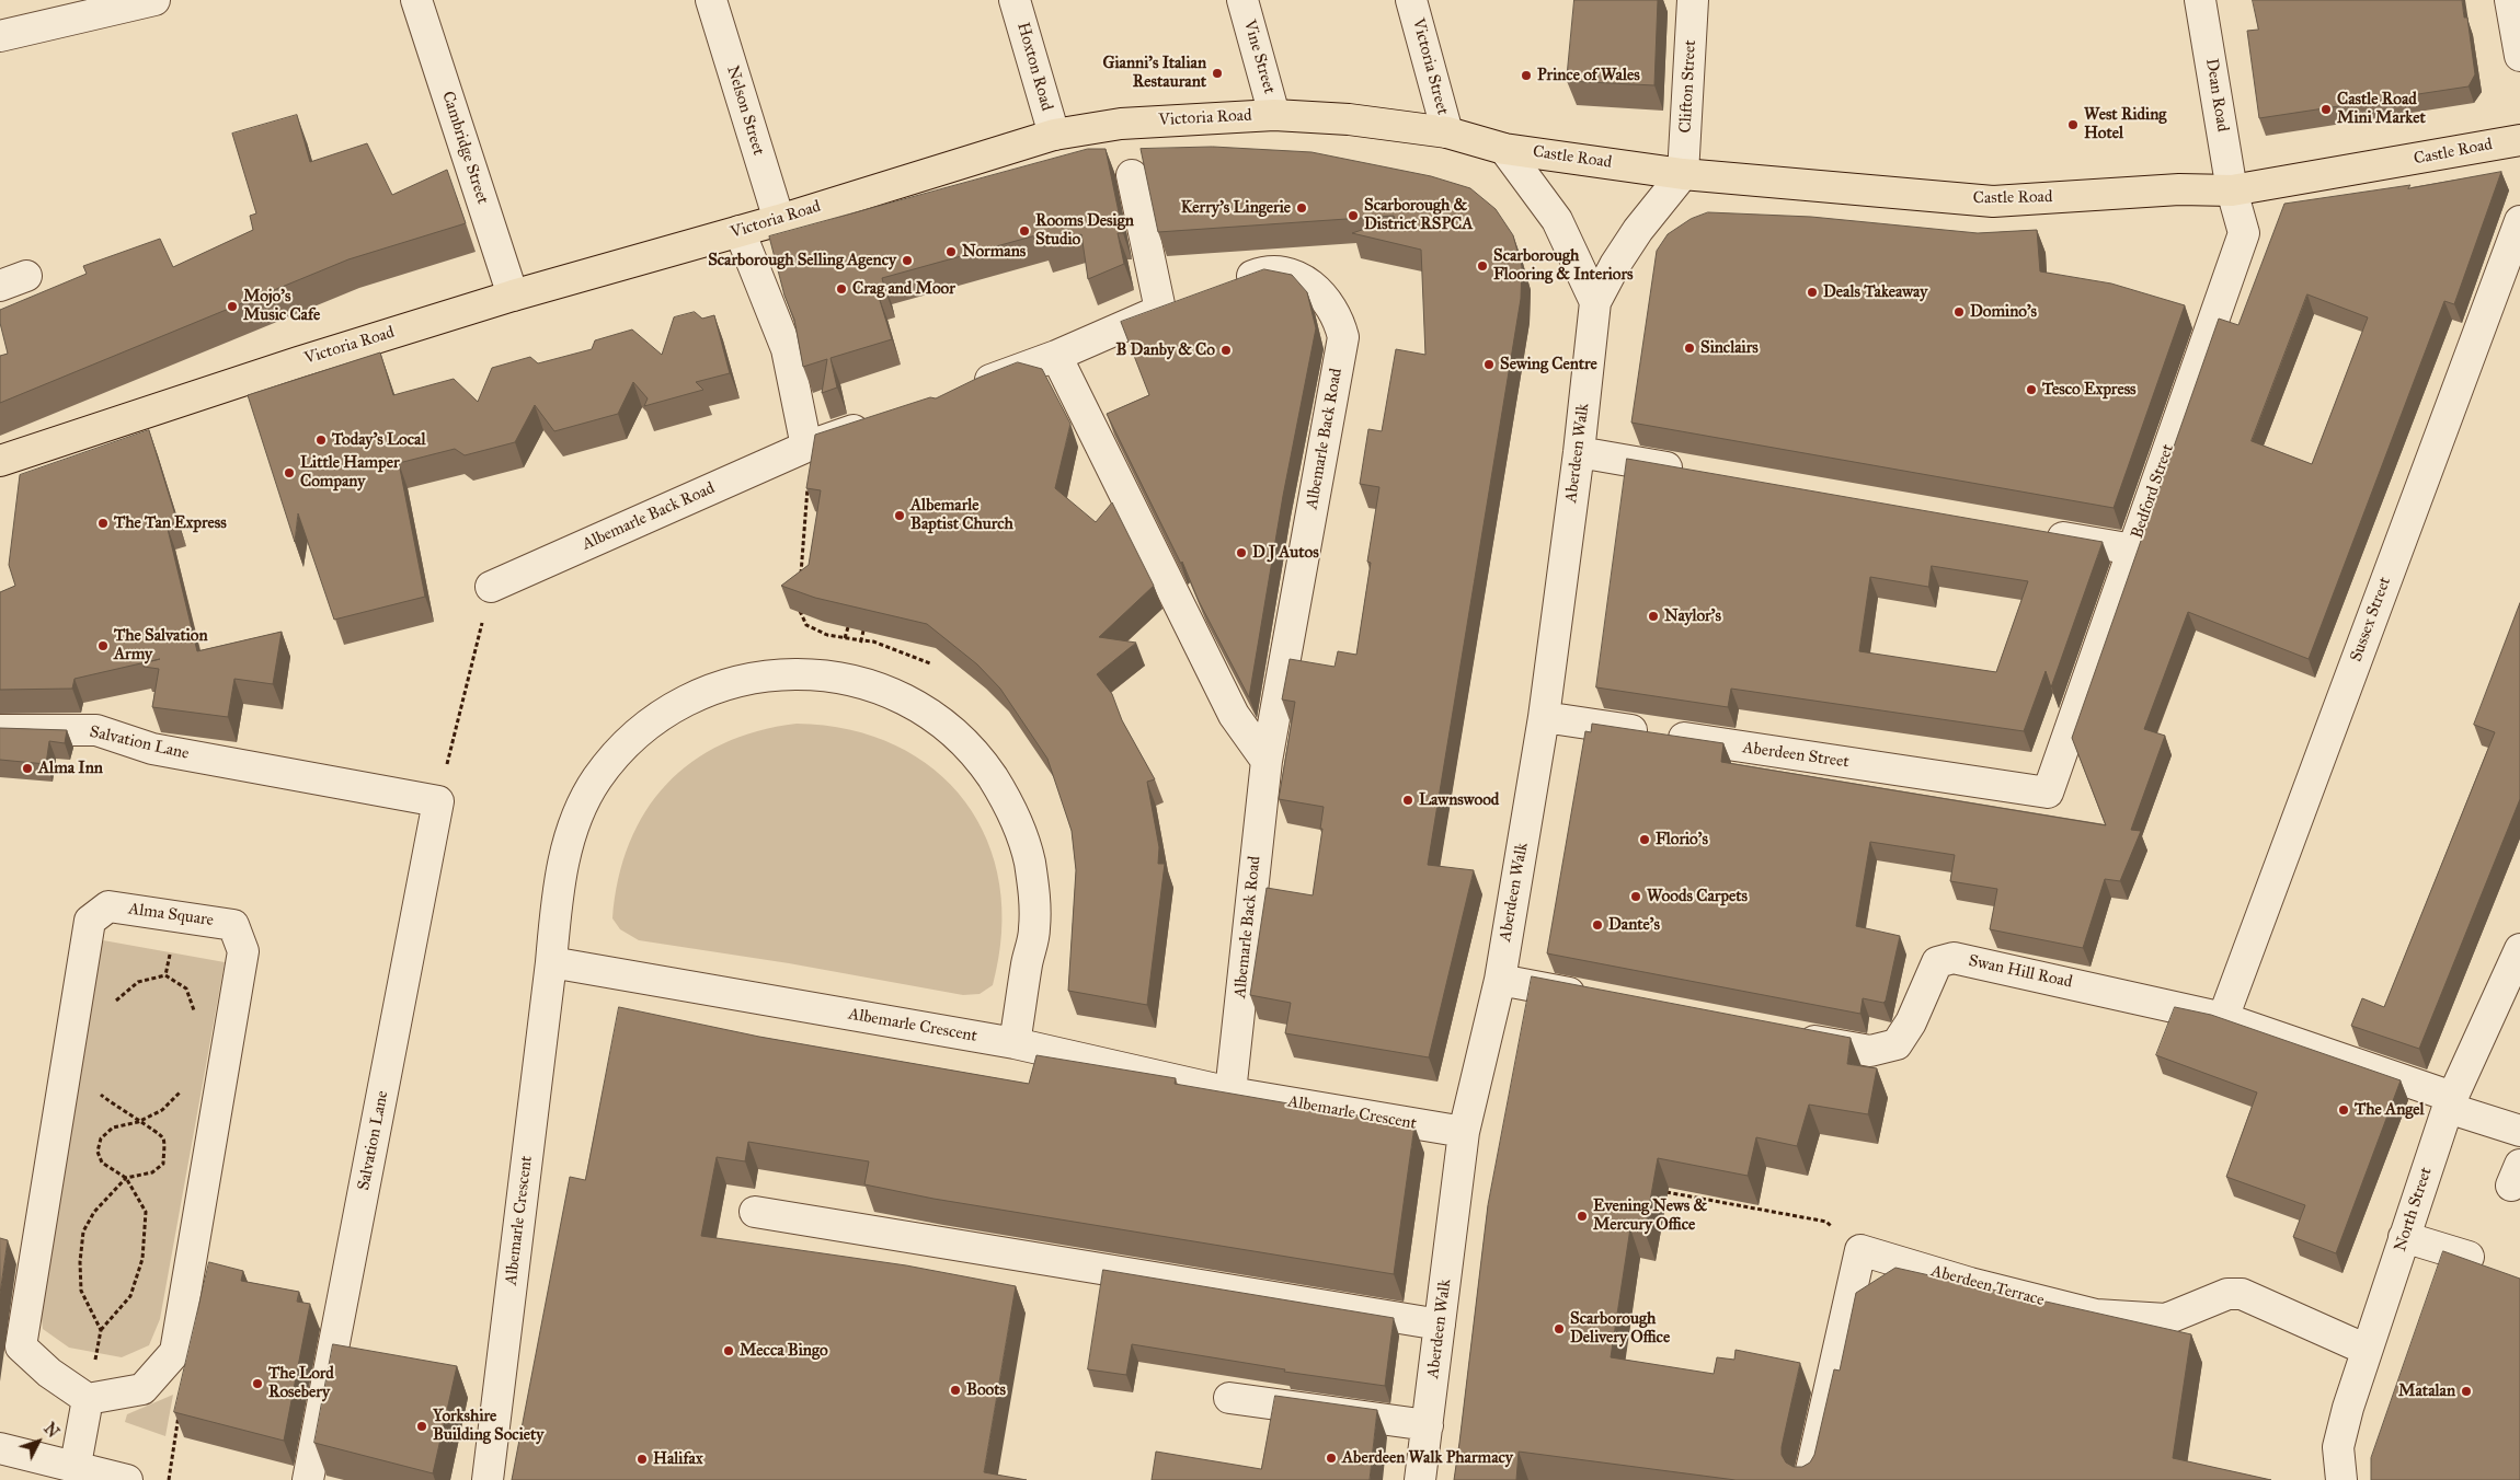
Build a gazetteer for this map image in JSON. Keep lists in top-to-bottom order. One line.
{"streets":{"main road":["Victoria Road","Castle Road"],"street":["Vine Street","Hoxton Road","Victoria Street","Clifton Street","Dean Road","Nelson Street","Cambridge Street","Albemarle Back Road","Aberdeen Walk","Bedford Street","Sussex Street","Salvation Lane","Aberdeen Street","Alma Square","Swan Hill Road","Albemarle Crescent","North Street","Aberdeen Terrace"]},"crossings":[["Vine Street","Victoria Road"],["Hoxton Road","Victoria Road"],["Victoria Street","Victoria Road"],["Clifton Street","Castle Road"],["Clifton Street","Aberdeen Walk"],["Dean Road","Castle Road"],["Dean Road","Bedford Street"],["Nelson Street","Victoria Road"],["Victoria Road","Cambridge Street"],["Victoria Road","Castle Road"],["Castle Road","Aberdeen Walk"],["Castle Road","Bedford Street"],["Albemarle Back Road","Albemarle Crescent"],["Aberdeen Walk","Aberdeen Street"],["Aberdeen Walk","Albemarle Crescent"],["Bedford Street","Aberdeen Street"],["Sussex Street","Swan Hill Road"],["Swan Hill Road","North Street"],["North Street","Aberdeen Terrace"]],"places":["Gianni's Italian Restaurant","Prince of Wales","Castle Road Mini Market","West Riding Hotel","Kerry's Lingerie","Scarborough & District RSPCA","Rooms Design Studio","Normans","Scarborough Selling Agency","Scarborough Flooring & Interiors","Crag and Moor","Deals Takeaway","Mojo's Music Cafe","Domino's","Sinclairs","B Danby & Co","Sewing Centre","Tesco Express","Today's Local","Little Hamper Company","Albemarle Baptist Church","The Tan Express","D J Autos","Naylor's","The Salvation Army","Alma Inn","Lawnswood","Florio's","Woods Carpets","Dante's","The Angel","Evening News & Mercury Office","Scarborough Delivery Office","Mecca Bingo","The Lord Rosebery","Boots","Matalan","Yorkshire Building Society","Aberdeen Walk Pharmacy","Halifax"],"north":"top right"}
